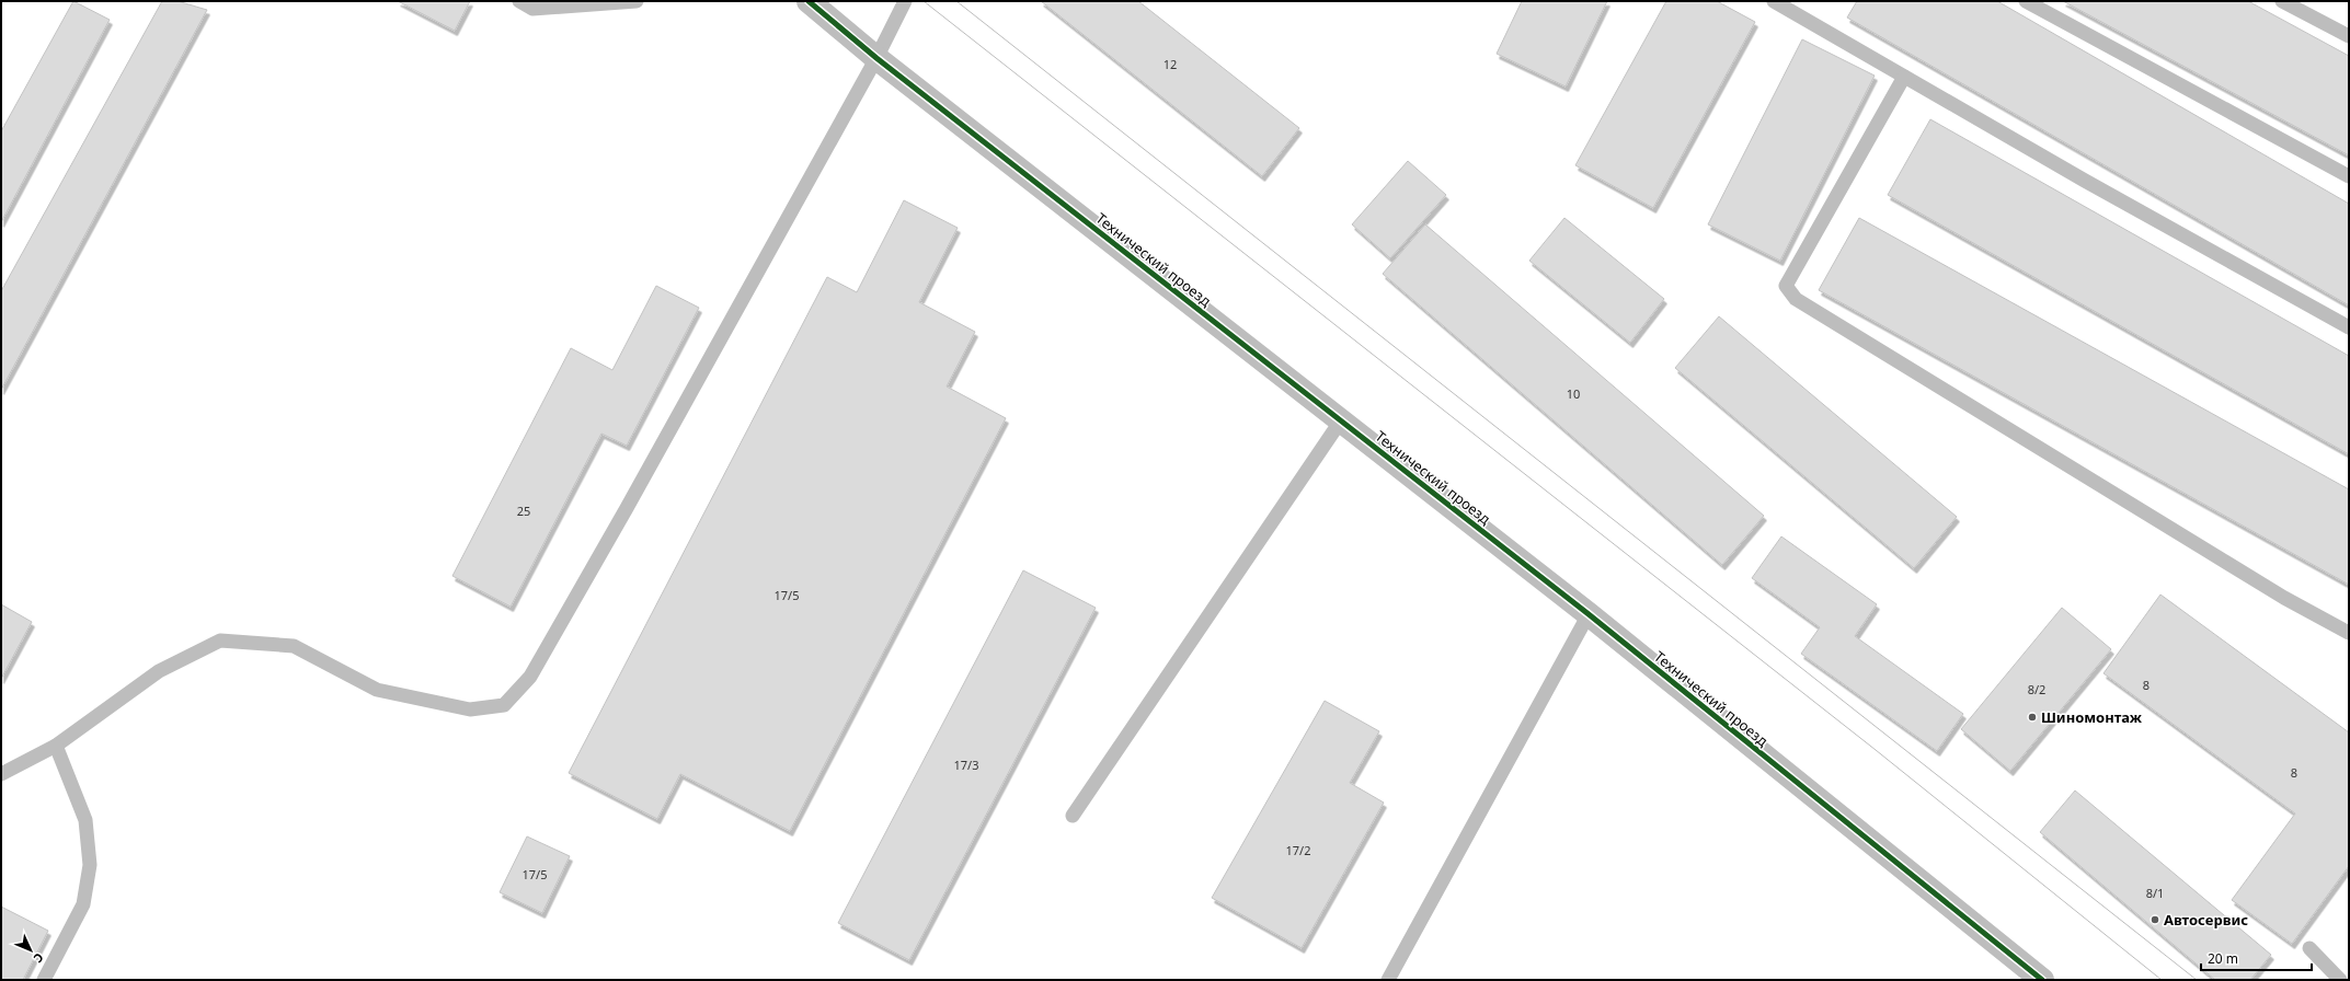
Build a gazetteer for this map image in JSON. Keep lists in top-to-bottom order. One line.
{"streets":{"street":["Технический проезд"]},"places":["Шиномонтаж","Автосервис"],"house_numbers":["12","10","25","17/5","8","8/2","17/3","8","17/2","17/5","8/1"],"scale_bar":"20 m","north":"bottom right"}
